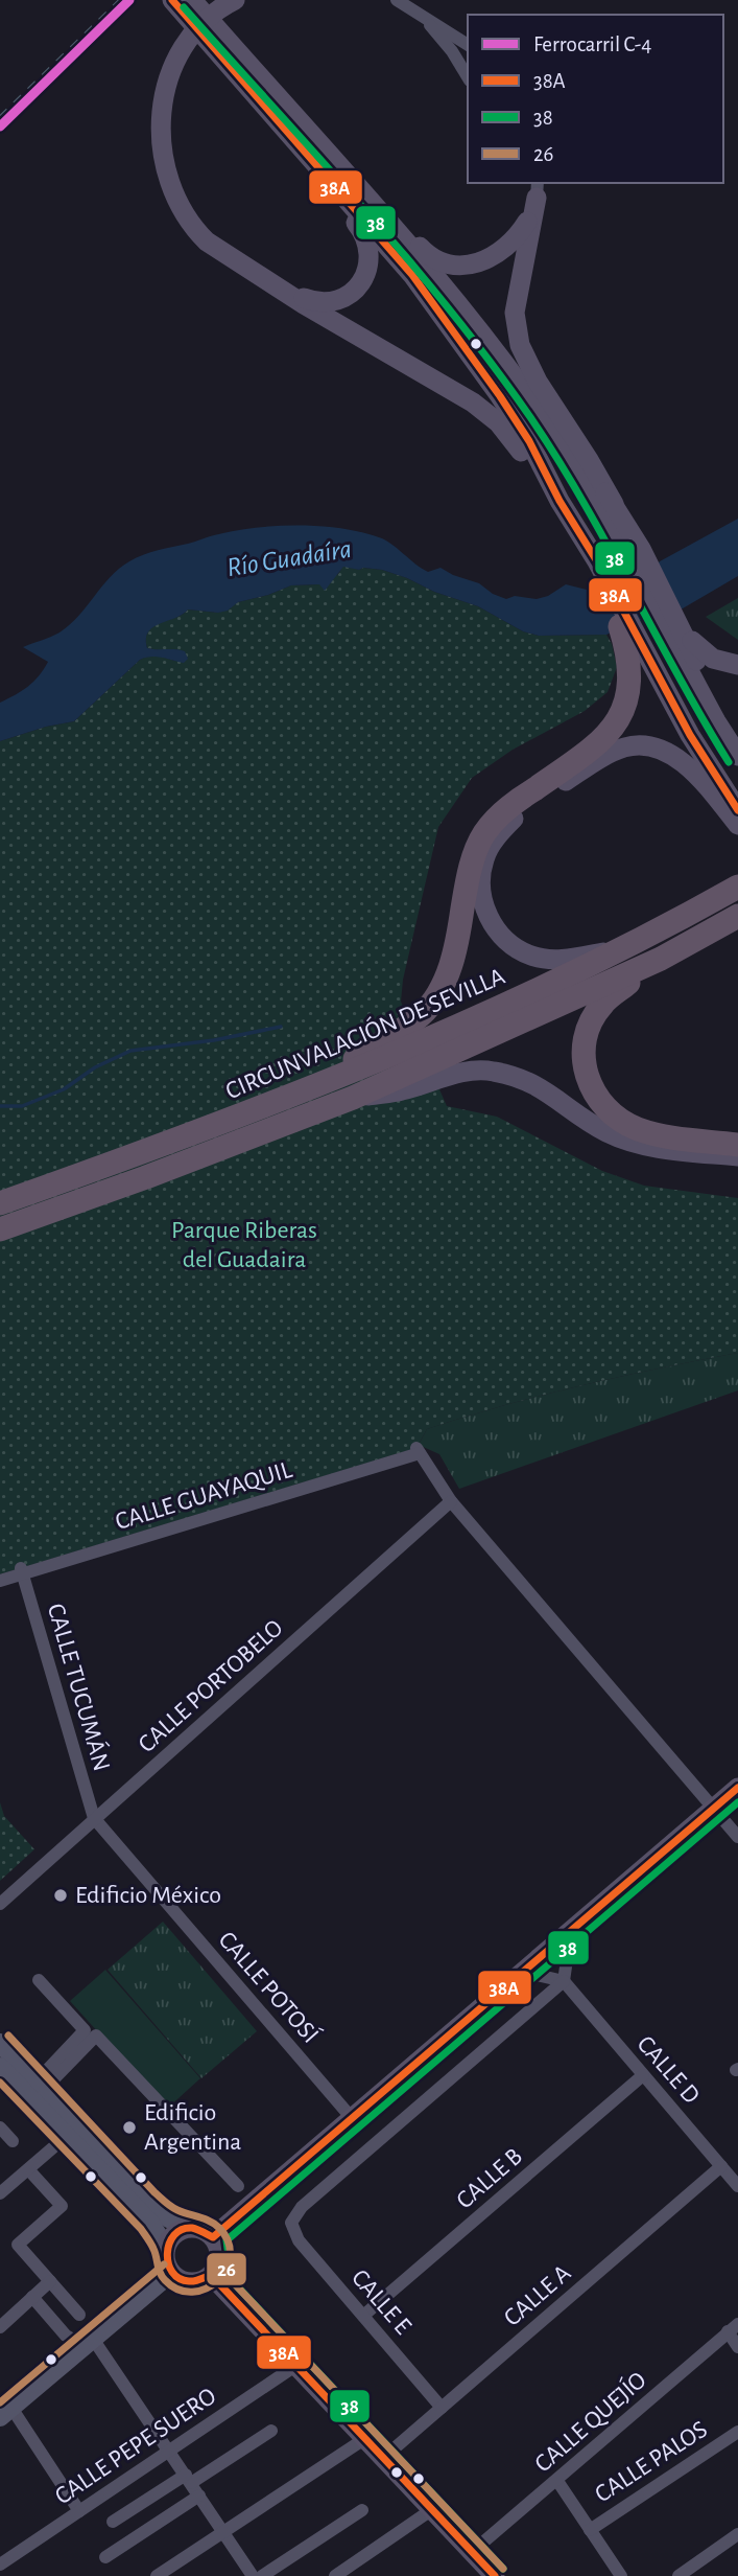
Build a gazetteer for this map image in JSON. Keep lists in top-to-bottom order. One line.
{"streets":{"highway":["CIRCUNVALACIÓN DE SEVILLA"],"street":["CALLE GUAYAQUIL","CALLE PORTOBELO","CALLE TUCUMÁN","CALLE POTOSÍ","CALLE D","CALLE B","CALLE A","CALLE E","CALLE QUEJÍO","CALLE PEPE SUERO","CALLE PALOS"]},"crossings":[["CALLE GUAYAQUIL","CALLE PORTOBELO"],["CALLE GUAYAQUIL","CALLE TUCUMÁN"],["CALLE PORTOBELO","CALLE TUCUMÁN"],["CALLE PORTOBELO","CALLE POTOSÍ"],["CALLE TUCUMÁN","CALLE POTOSÍ"],["CALLE D","CALLE B"],["CALLE D","CALLE A"],["CALLE D","CALLE E"],["CALLE B","CALLE E"],["CALLE A","CALLE E"]],"water":["Río Guadaíra"],"parks":["Parque Riberas del Guadaira"],"places":["Edificio México","Edificio Argentina"],"lines":["rail line C-4","transit line 38A","transit line 38","transit line 26"],"legend":["Ferrocarril C-4","38A","38","26"]}
